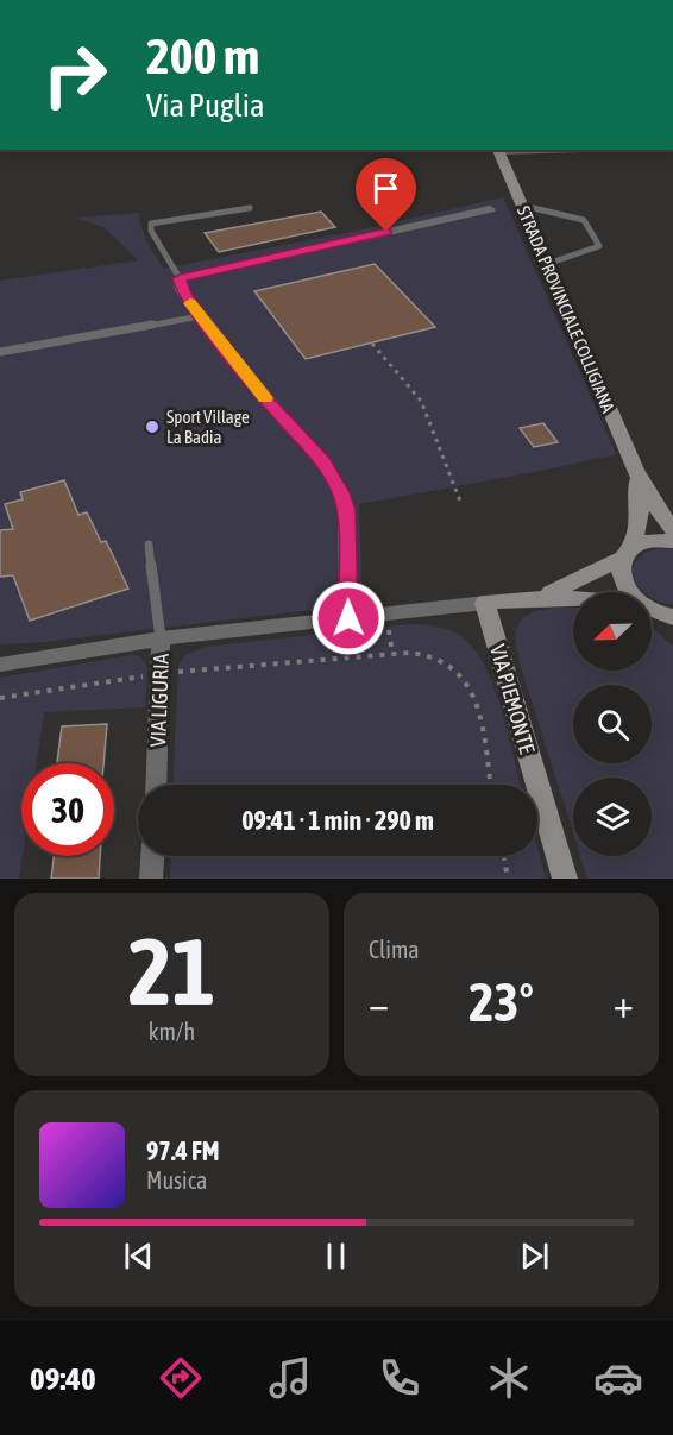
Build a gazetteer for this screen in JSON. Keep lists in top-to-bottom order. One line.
{"streets":{"main road":["STRADA PROVINCIALE COLLIGIANA","VIA PIEMONTE"],"street":["VIA LIGURIA"]},"places":["Sport Village La Badia"],"north":"bottom left","page":{"turn":["200 m","Via Puglia"],"limit":"30","trip":"09:41 · 1 min · 290 m","tile":[["21","km/h"],"Clima"],"heat":["−","23°","+"],"song":["97.4 FM","Musica"],"tabs":"09:40"}}
